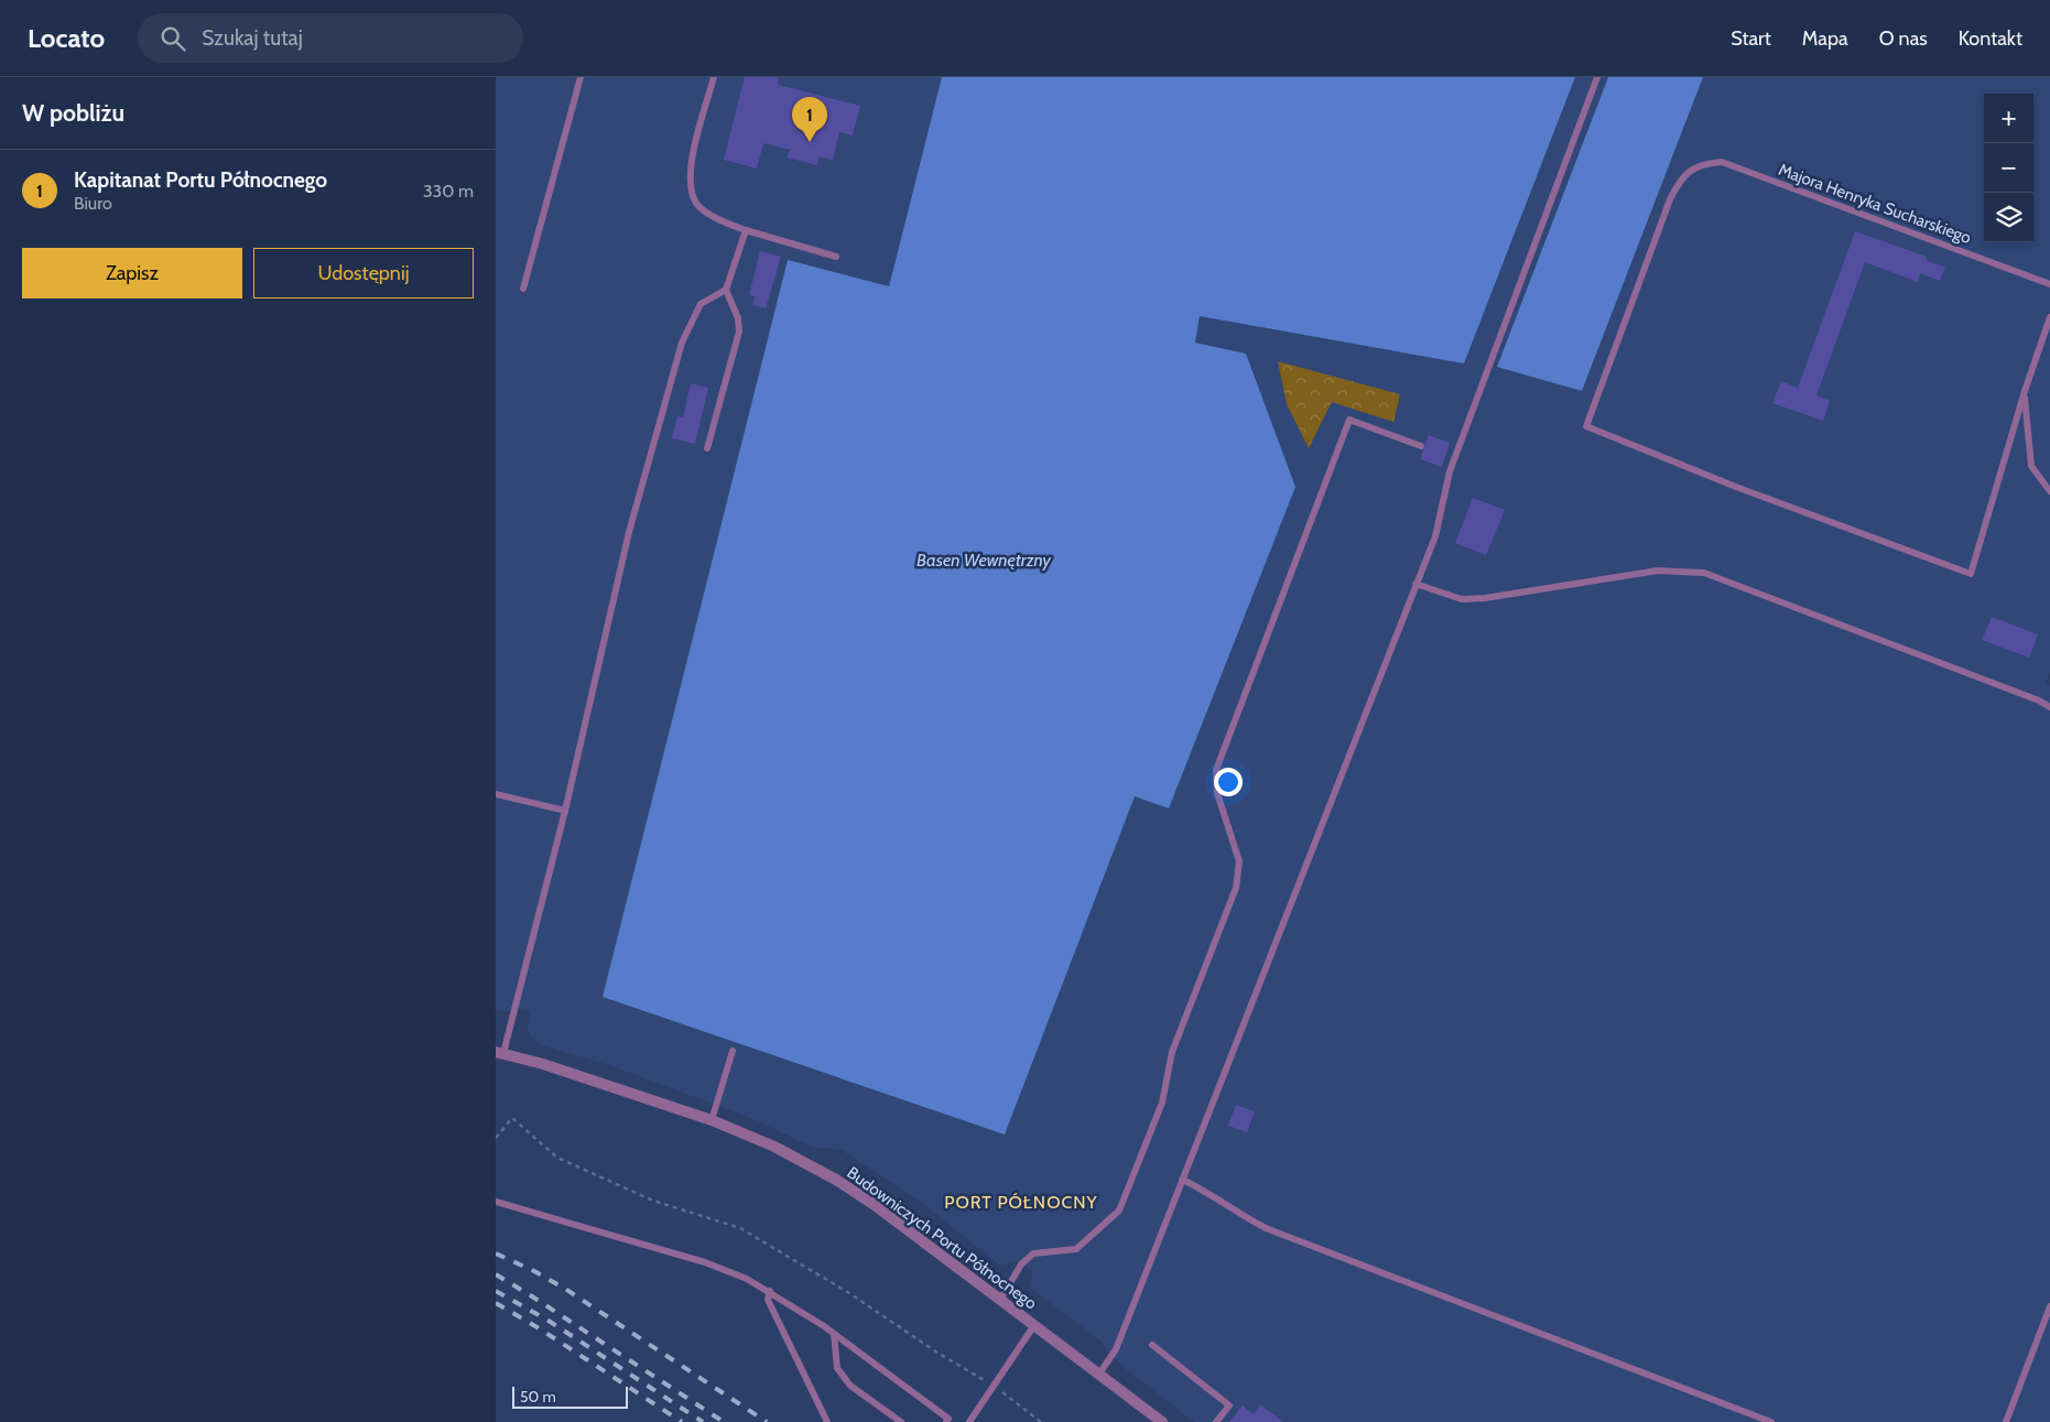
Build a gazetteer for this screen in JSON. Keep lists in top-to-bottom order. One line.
{"streets":{"street":["Budowniczych Portu Północnego"],"lane":["Majora Henryka Sucharskiego"]},"districts":["PORT PÓŁNOCNY"],"water":["Basen Wewnętrzny"],"scale_bar":"50 m","page":{"header":"Locato","search":"Szukaj tutaj","nav":["Start","Mapa","O nas","Kontakt"],"heading":"W pobliżu","map_buttons":["+","−"],"pins":"1","list":[{"mark":"1","name":"Kapitanat Portu Północnego","note":"Biuro","value":"330 m"}],"buttons":["Zapisz","Udostępnij"],"scale":"50 m"}}
